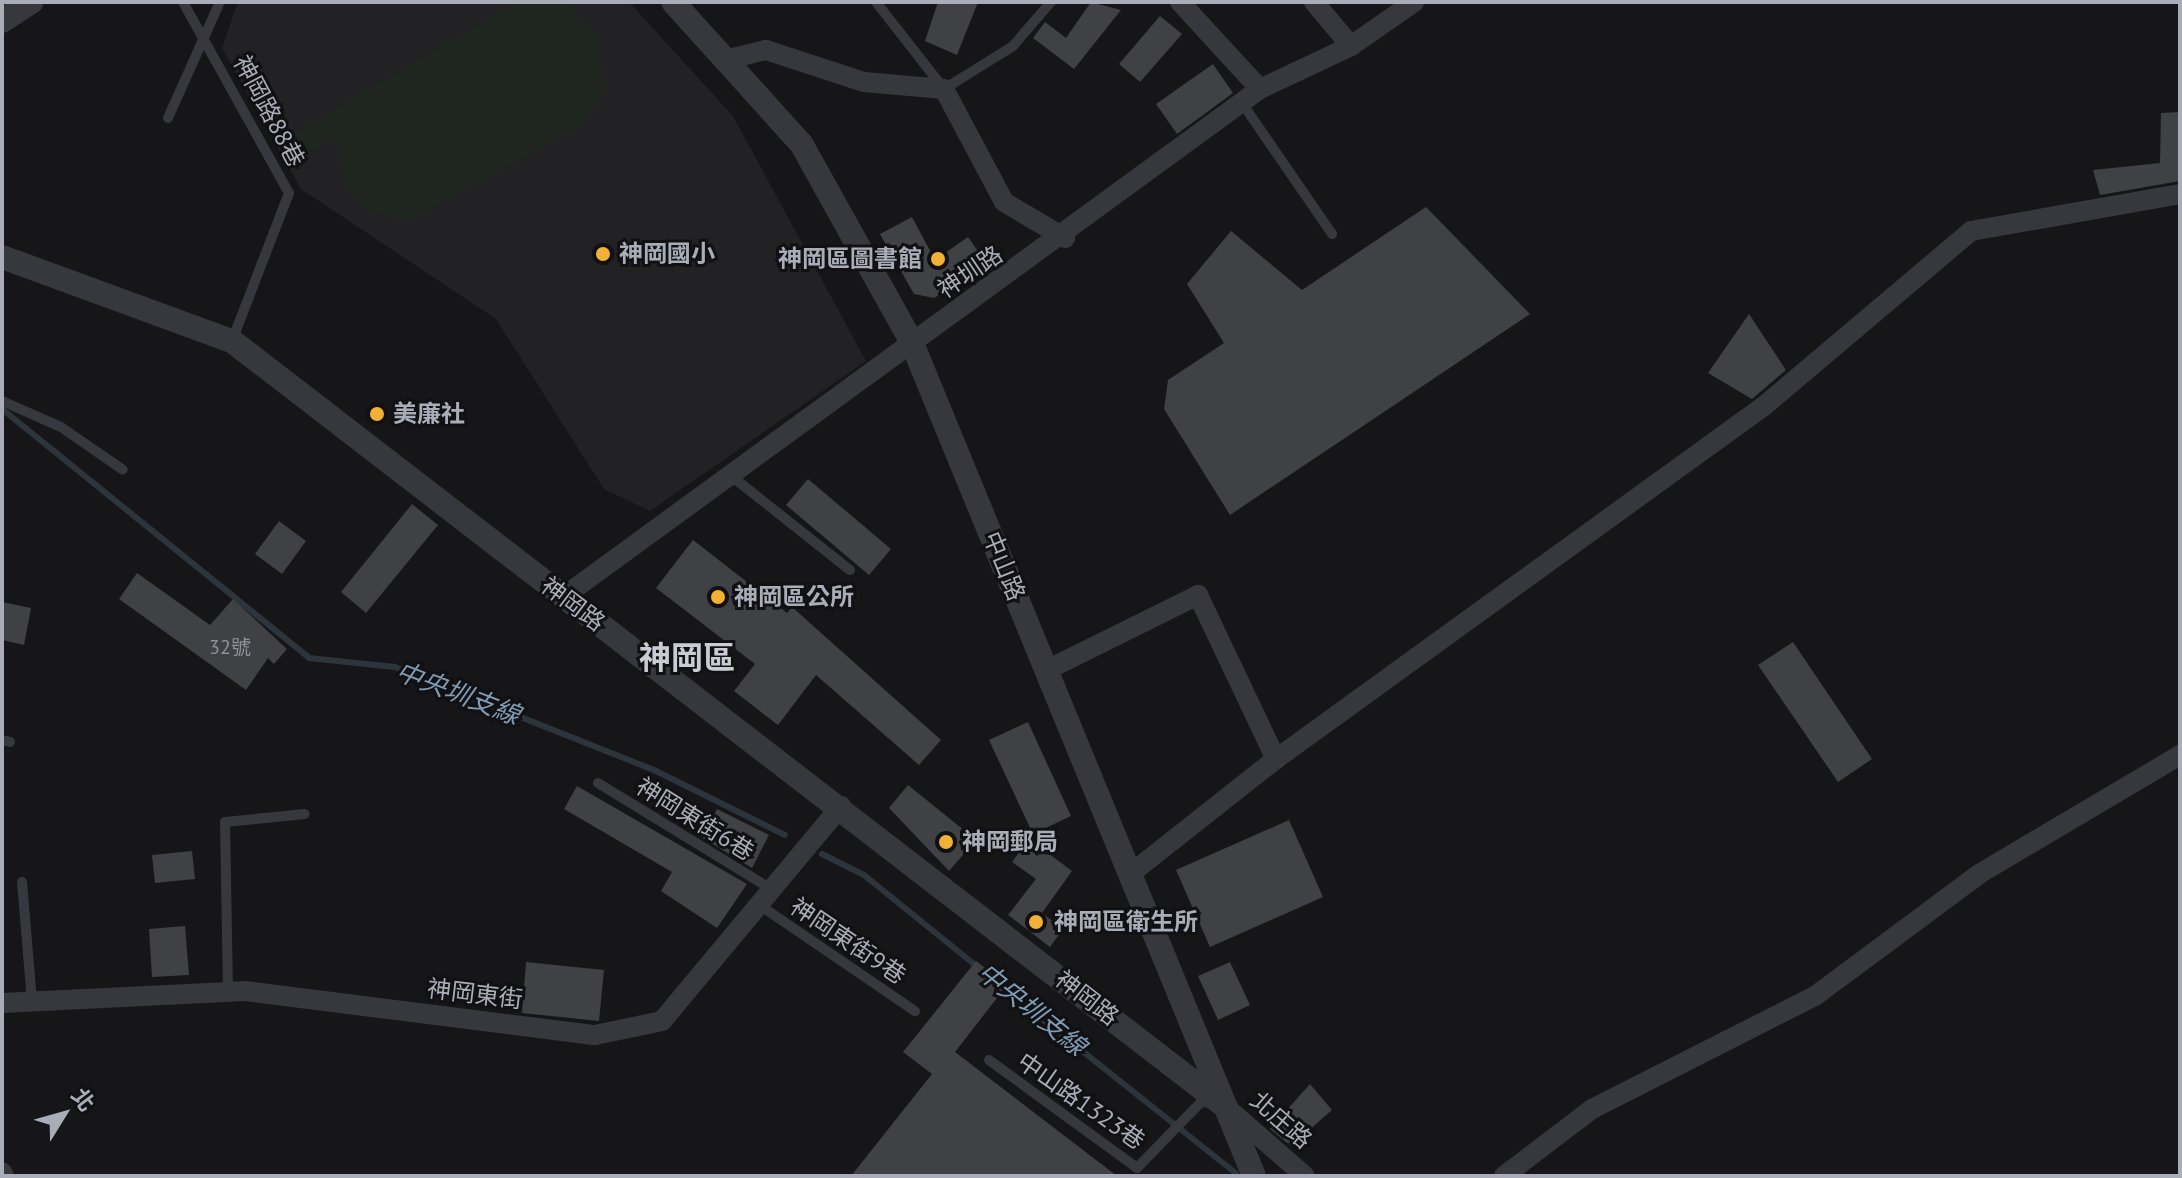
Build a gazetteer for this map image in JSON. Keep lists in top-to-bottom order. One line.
{"streets":{"street":["神圳路","中山路","神岡路","神岡東街","北庄路"],"lane":["神岡路88巷","神岡東街6巷","神岡東街9巷","中山路1323巷"]},"crossings":[["神岡路88巷","神岡路"],["神圳路","中山路"],["神圳路","神岡路"],["中山路","神岡路"],["中山路","中山路1323巷"],["中山路","北庄路"],["神岡路","神岡東街"],["神岡路","中山路1323巷"],["神岡路","北庄路"],["神岡東街6巷","神岡東街9巷"],["神岡東街6巷","神岡東街"],["神岡東街9巷","神岡東街"],["中山路1323巷","北庄路"]],"districts":["神岡區"],"water":["中央圳支線"],"places":["神岡國小","神岡區圖書館","美廉社","神岡區公所","神岡郵局","神岡區衛生所"],"house_numbers":["32號"],"north":"top right"}
